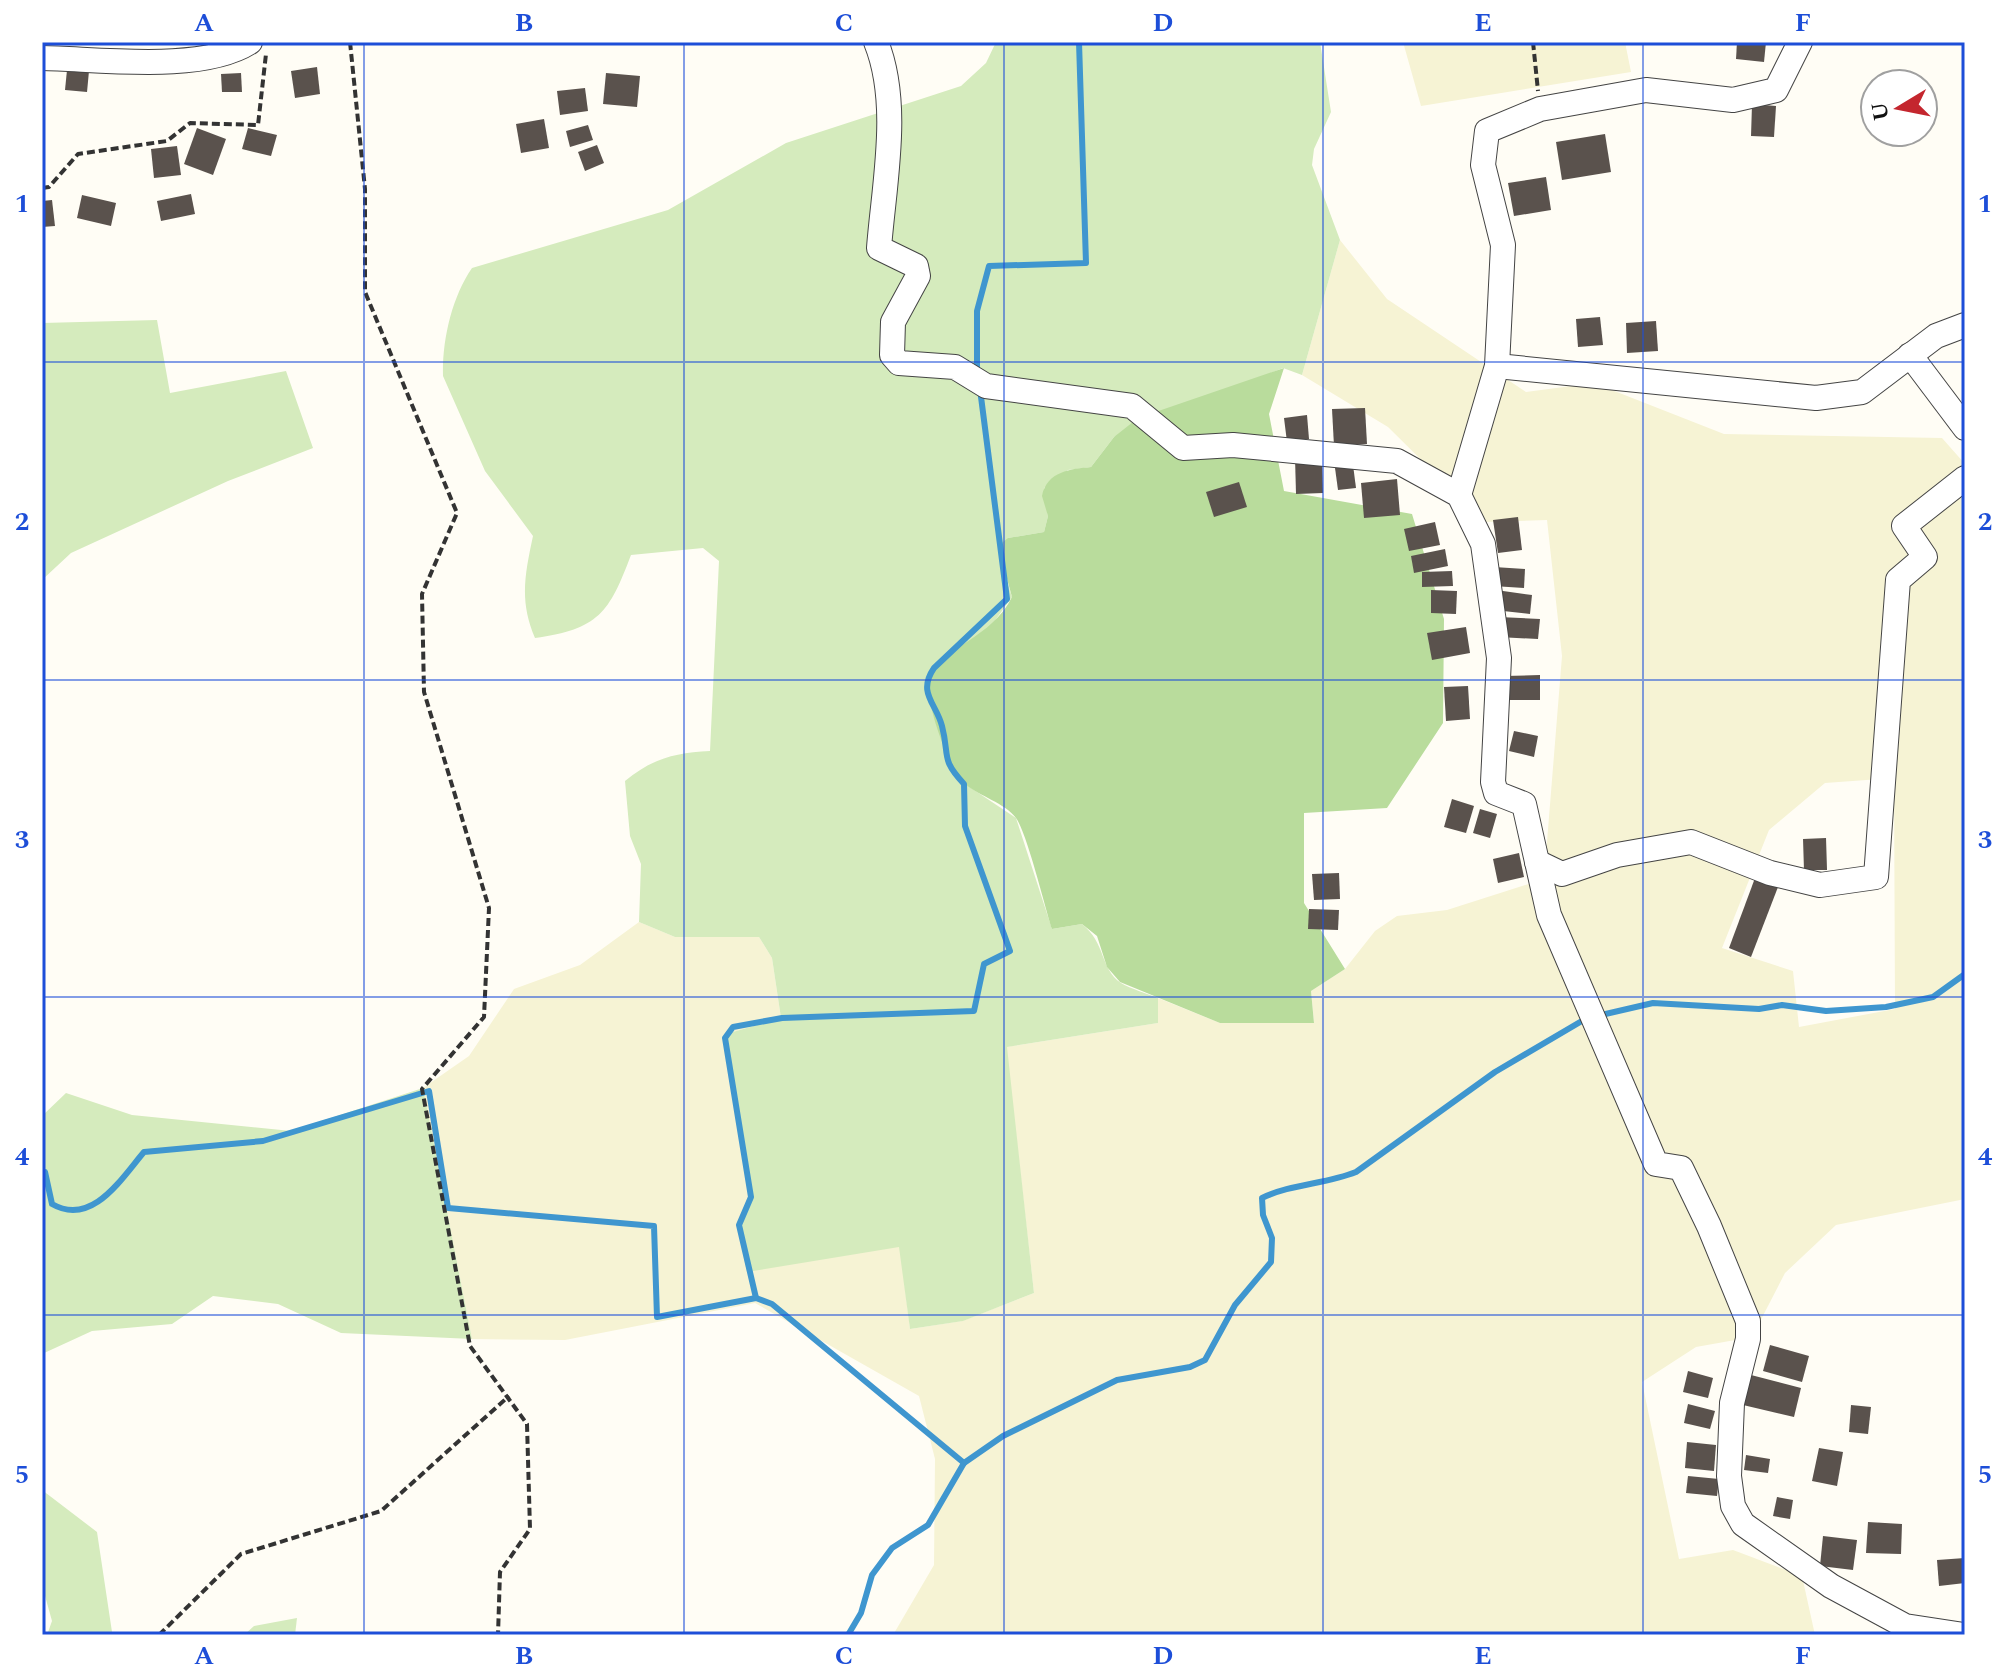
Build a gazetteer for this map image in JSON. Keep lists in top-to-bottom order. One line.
{"north":"left","grid":{"columns":["A","B","C","D","E","F"],"rows":["1","2","3","4","5"]}}
